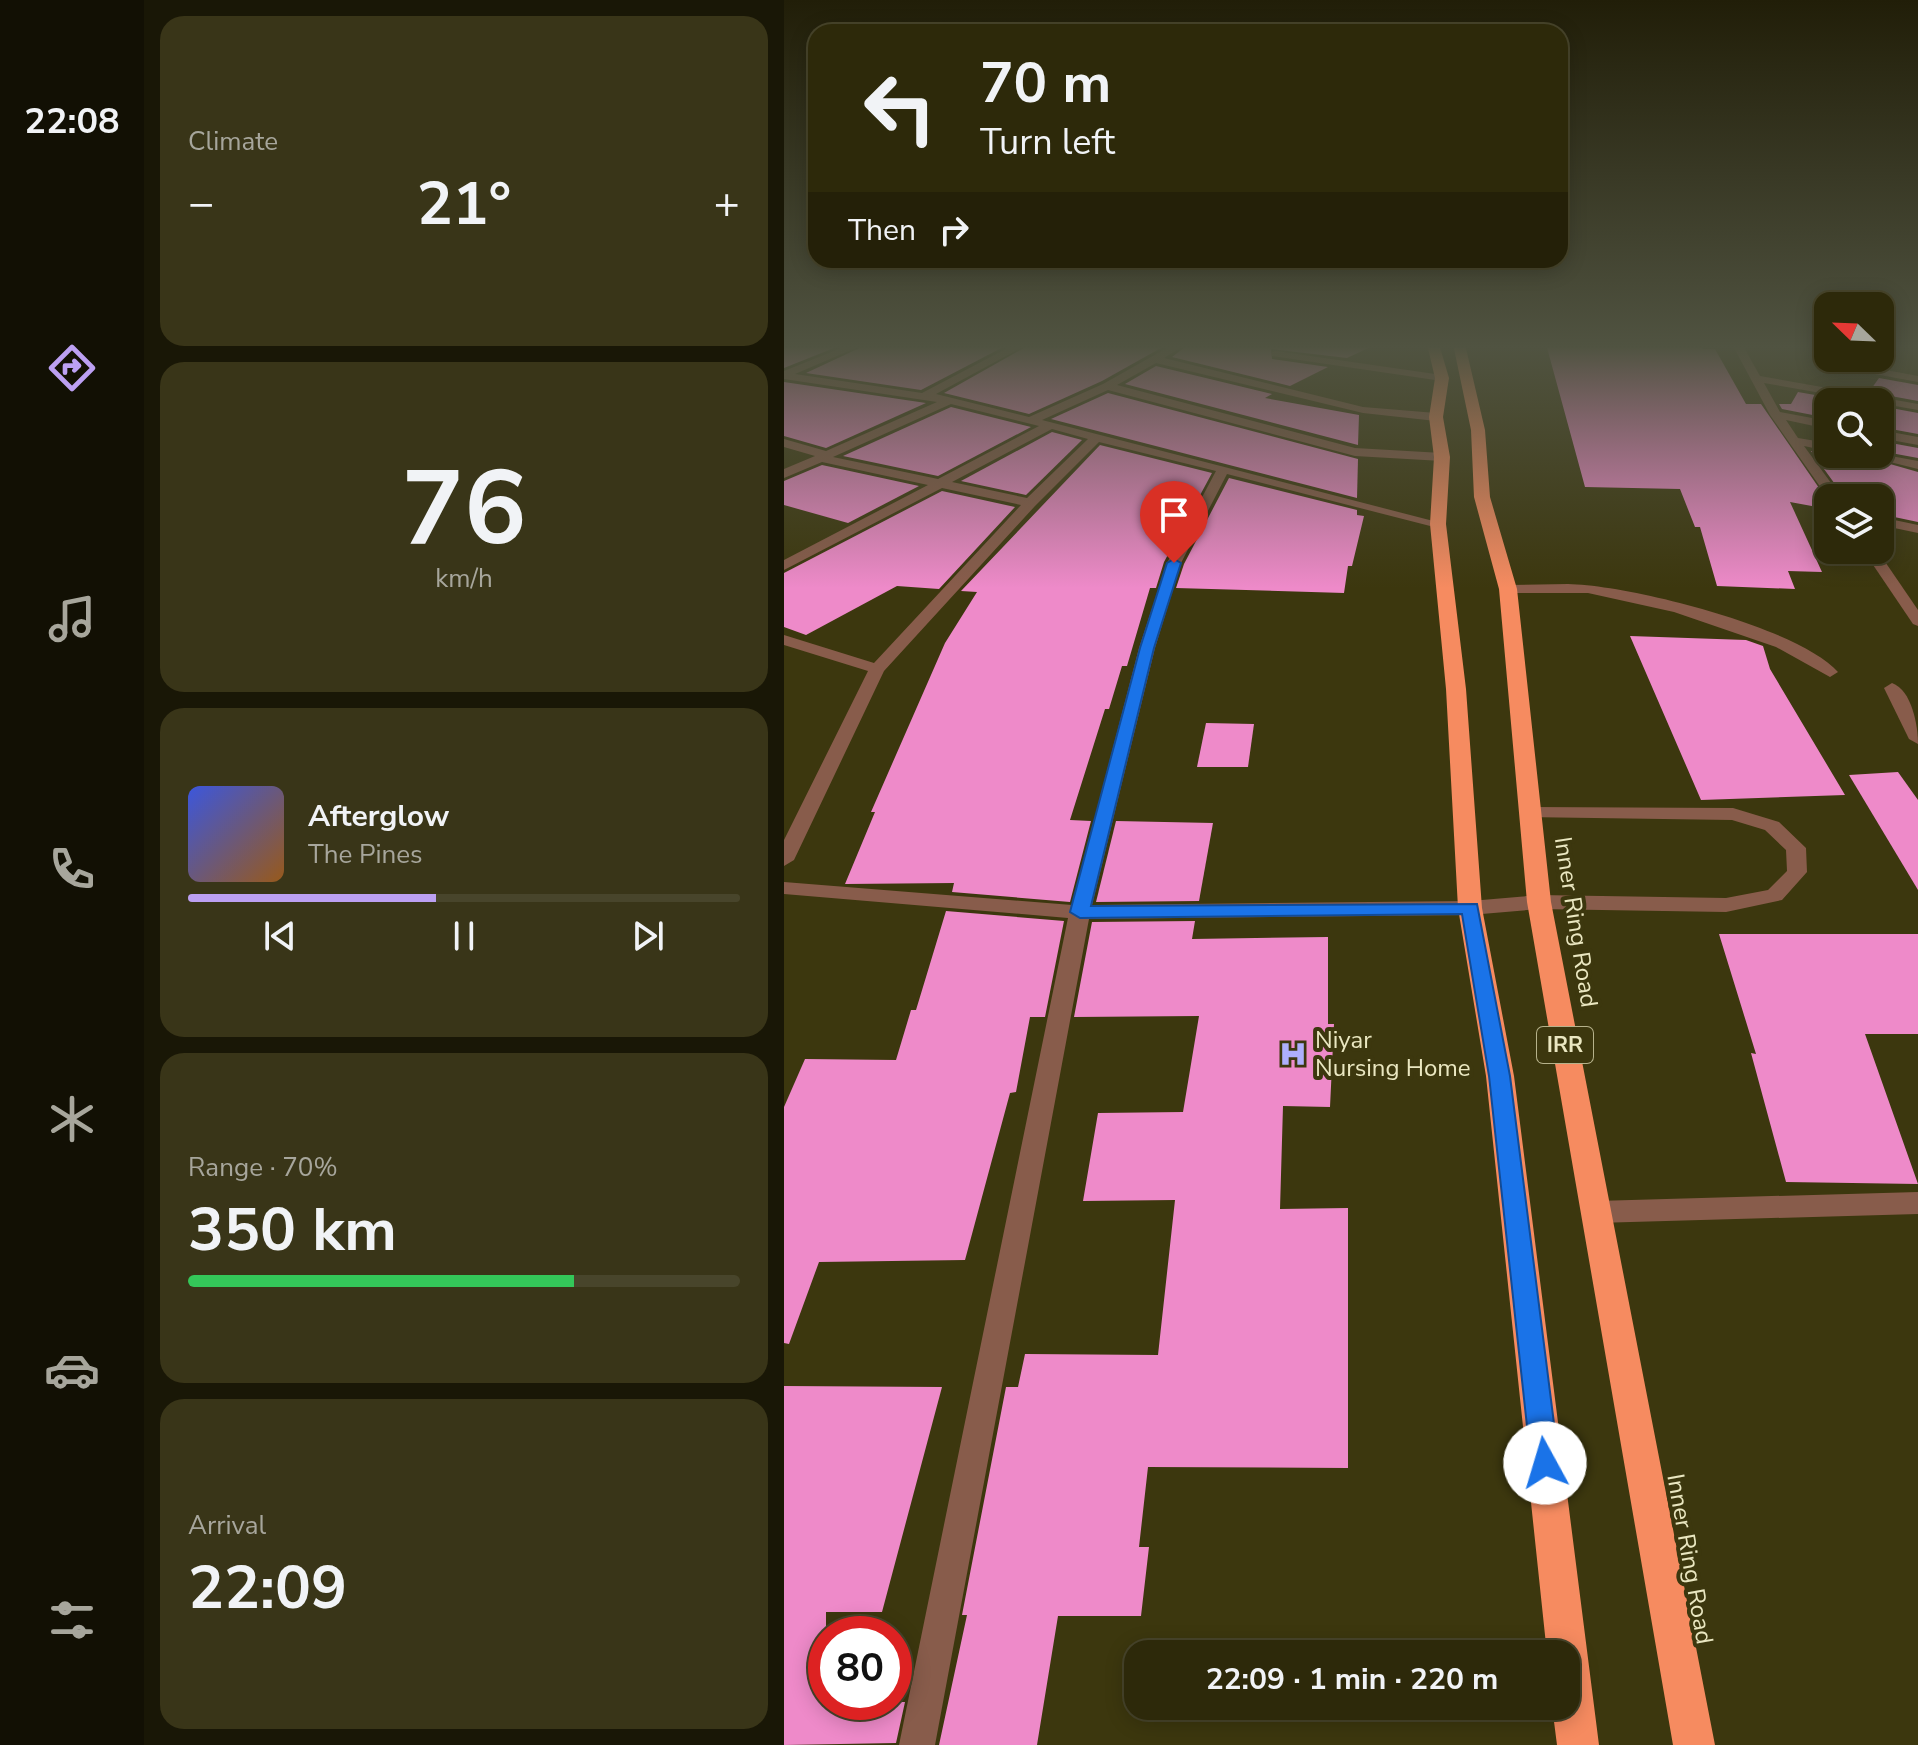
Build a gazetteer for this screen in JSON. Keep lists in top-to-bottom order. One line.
{"streets":{"highway":["Inner Ring Road","IRR"]},"places":{"hospital":["Niyar Nursing Home"]},"north":"top left","page":{"tabs":"22:08","tile":["Climate",["76","km/h"],["Range · 70%","350 km"],["Arrival","22:09"]],"turn":["70 m","Turn left"],"heat":["−","21°","+"],"then":"Then","song":["Afterglow","The Pines"],"limit":"80","trip":"22:09 · 1 min · 220 m"}}
